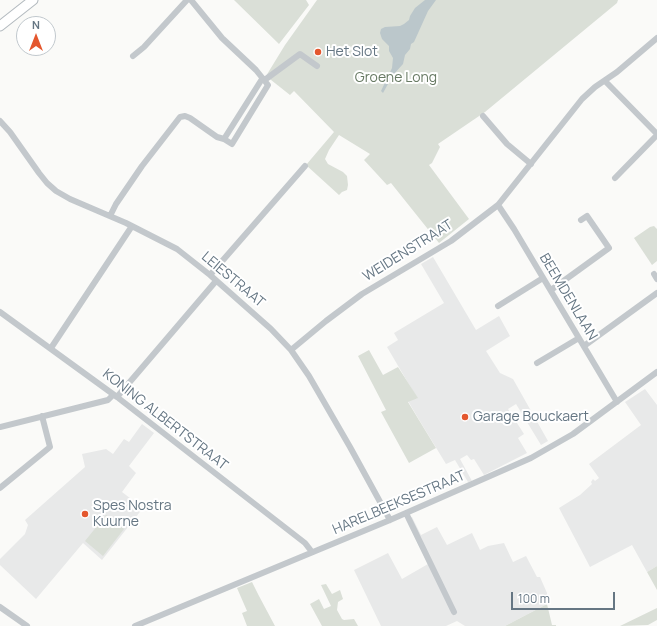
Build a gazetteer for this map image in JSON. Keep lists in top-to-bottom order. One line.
{"streets":{"street":["WEIDENSTRAAT","LEIESTRAAT","BEEMDENLAAN","KONING ALBERTSTRAAT","HARELBEEKSESTRAAT"]},"crossings":[["WEIDENSTRAAT","LEIESTRAAT"],["WEIDENSTRAAT","BEEMDENLAAN"],["LEIESTRAAT","HARELBEEKSESTRAAT"],["BEEMDENLAAN","HARELBEEKSESTRAAT"],["KONING ALBERTSTRAAT","HARELBEEKSESTRAAT"]],"parks":["Groene Long"],"places":["Het Slot","Garage Bouckaert","Spes Nostra Kuurne"],"scale_bar":"100 m","north":"top"}
